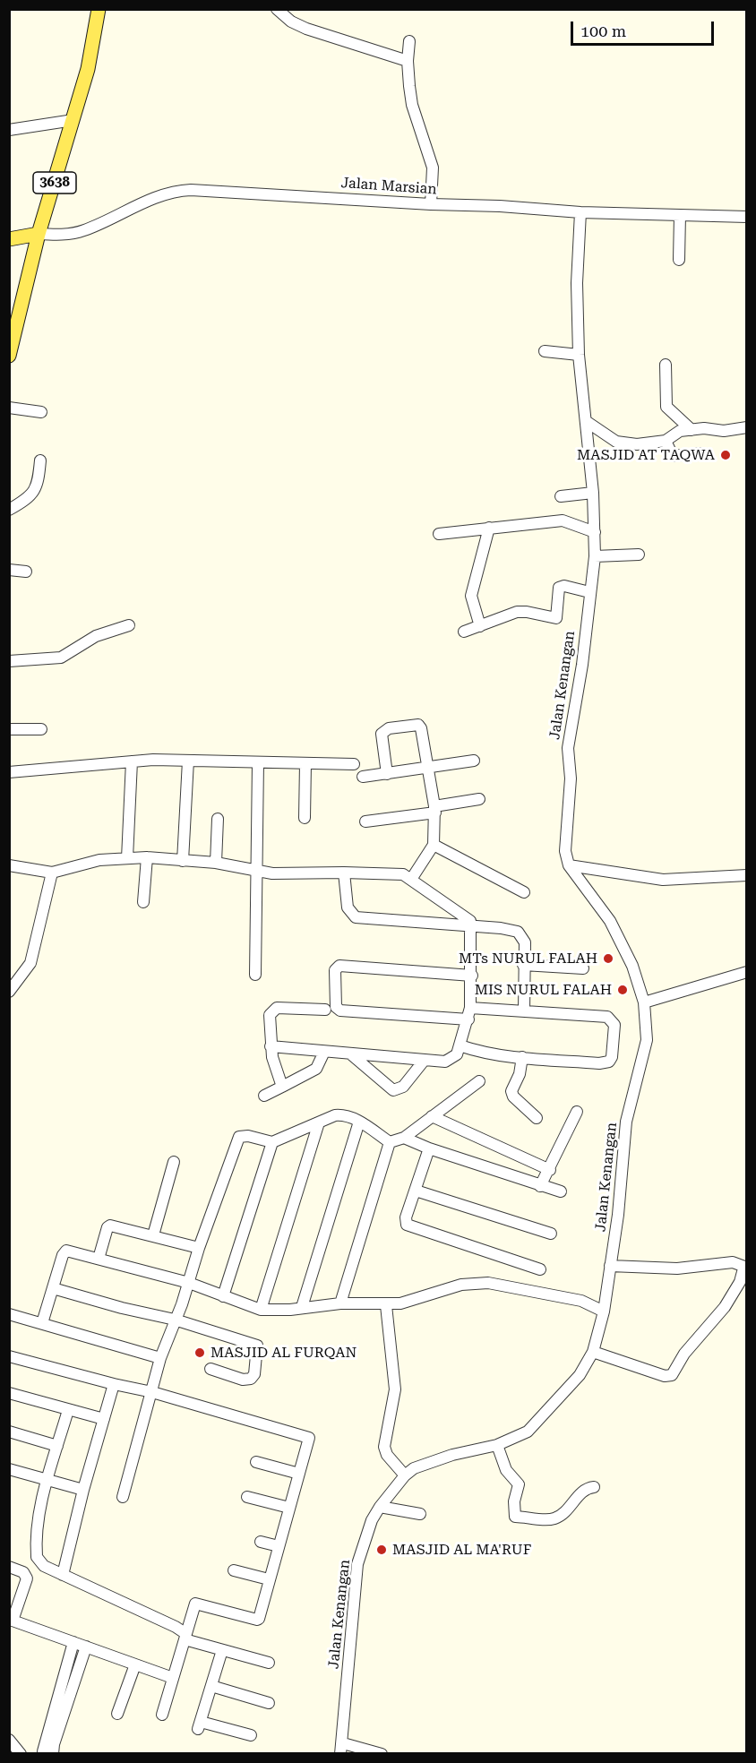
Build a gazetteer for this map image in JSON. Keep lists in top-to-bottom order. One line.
{"streets":{"main road":["3638"],"street":["Jalan Marsian","Jalan Kenangan"]},"crossings":[["3638","Jalan Marsian"],["Jalan Marsian","Jalan Kenangan"]],"places":["MASJID AT TAQWA","MTs NURUL FALAH","MIS NURUL FALAH","MASJID AL FURQAN","MASJID AL MA'RUF"],"scale_bar":"100 m"}
